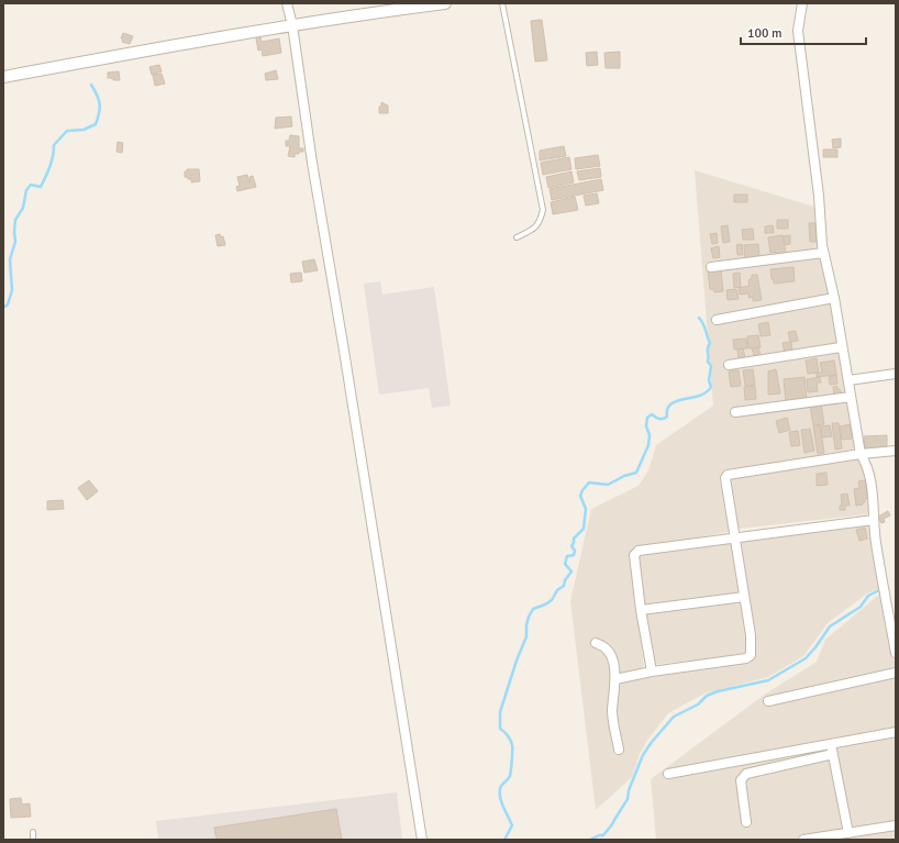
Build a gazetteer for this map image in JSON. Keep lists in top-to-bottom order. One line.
{"scale_bar":"100 m"}
